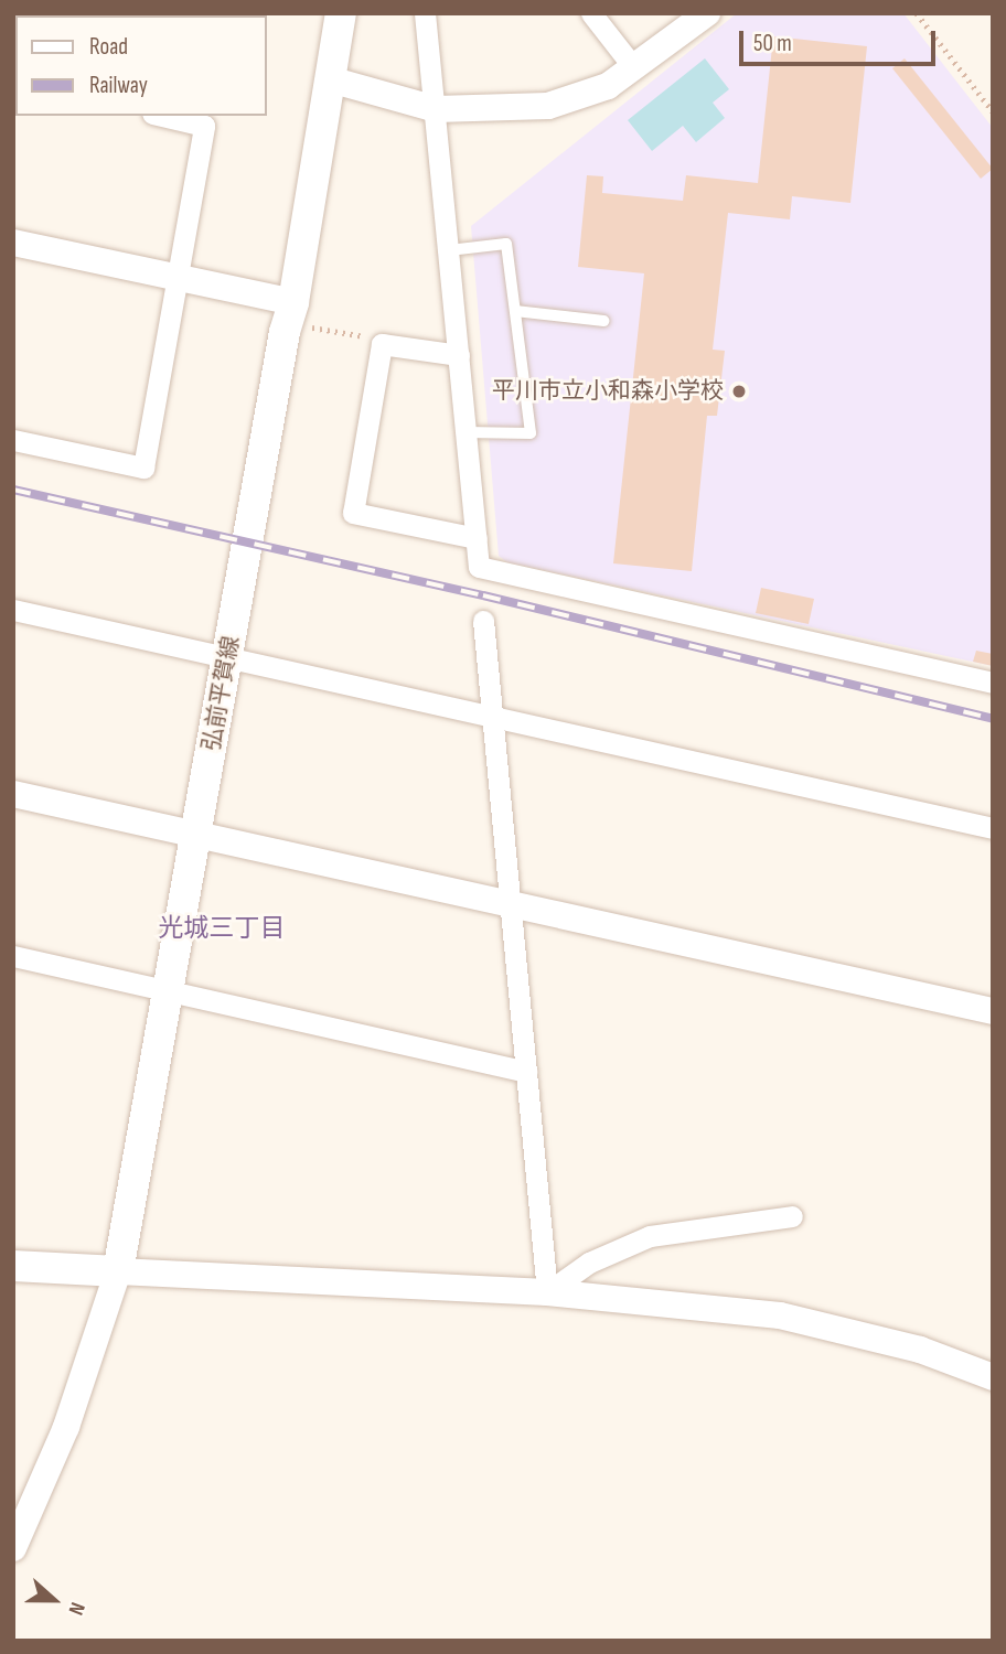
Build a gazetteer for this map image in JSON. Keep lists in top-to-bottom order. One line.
{"streets":{"main road":["弘前平賀線"]},"districts":["光城三丁目"],"places":["平川市立小和森小学校"],"legend":["Road","Railway"],"scale_bar":"50 m","north":"right"}
